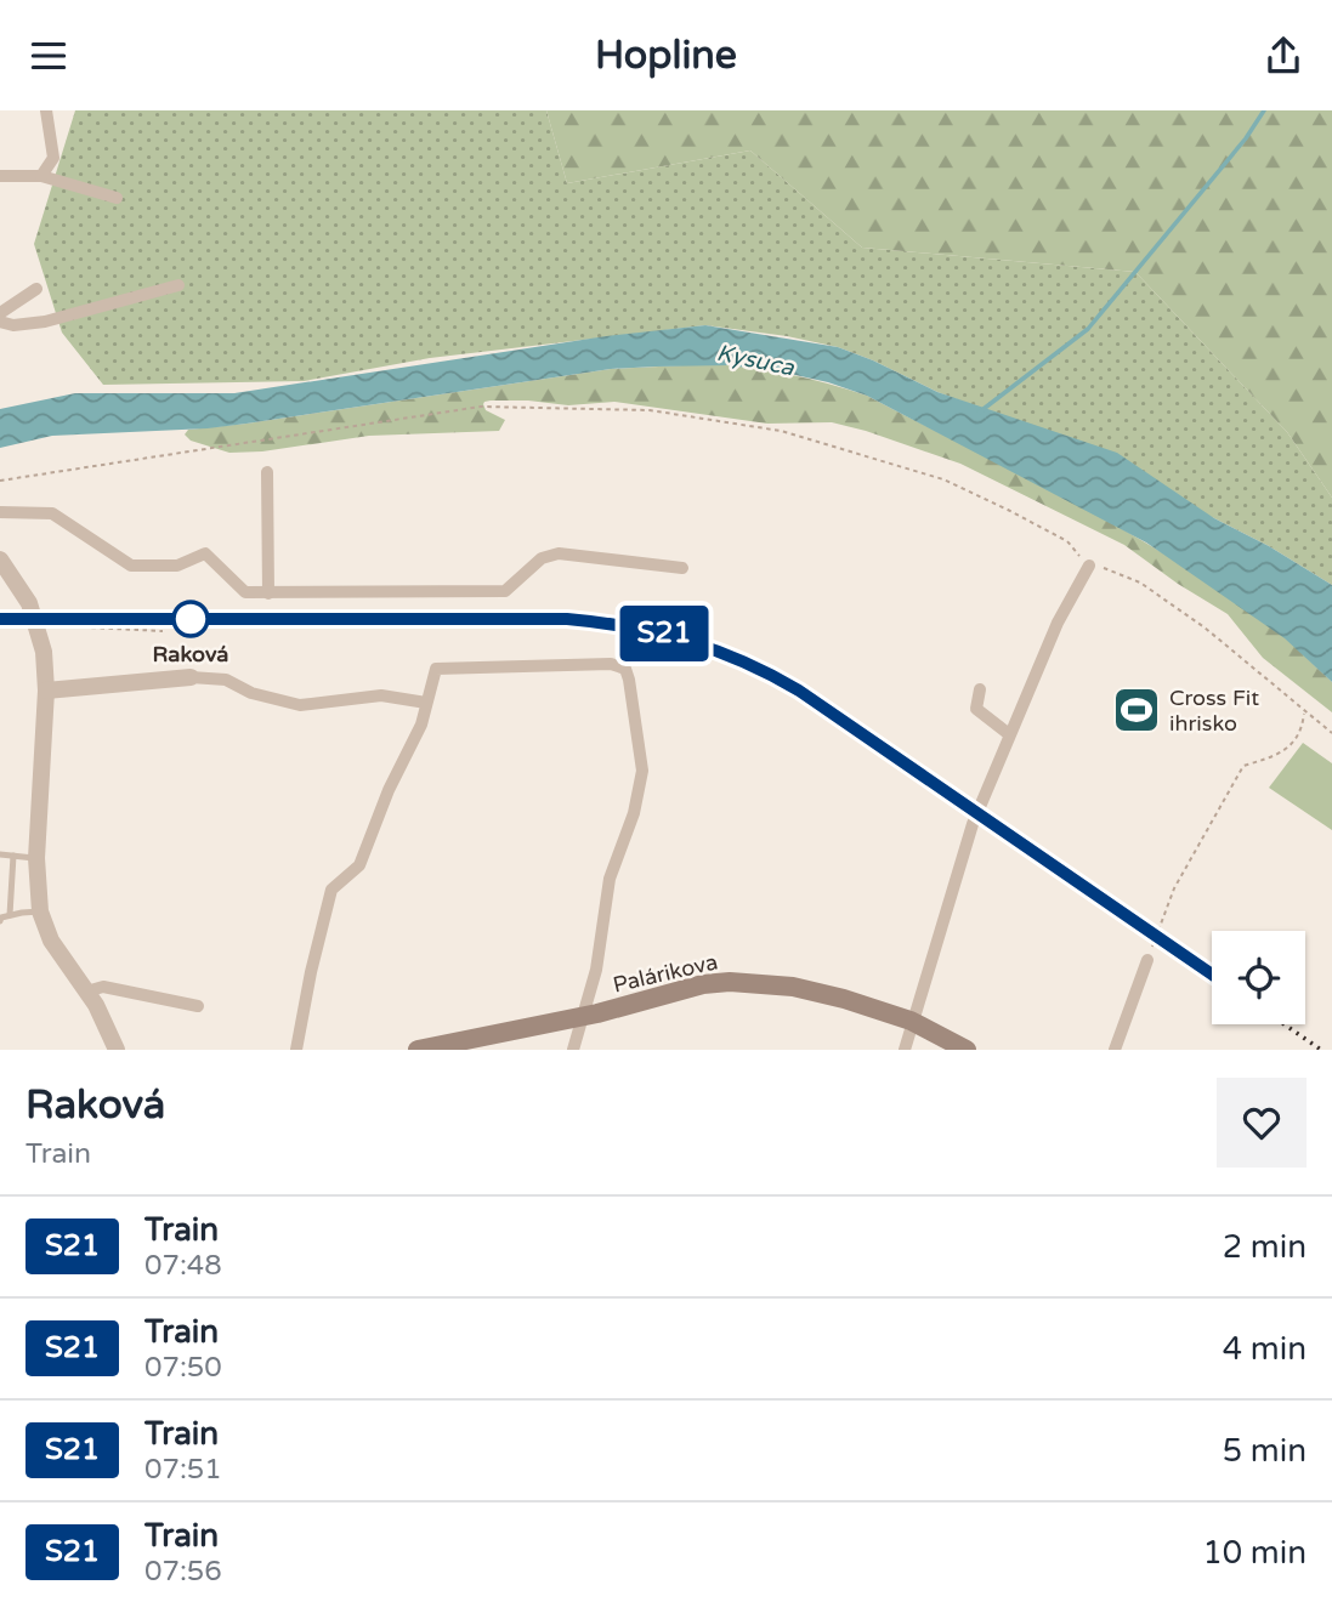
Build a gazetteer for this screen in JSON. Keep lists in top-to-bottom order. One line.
{"streets":{"main road":["Palárikova"]},"water":["Kysuca"],"places":{"other":["Raková"],"sports":["Cross Fit ihrisko"]},"page":{"header":"Hopline","on_map":"S21","heading":["Raková","Train"],"list":[{"mark":"S21","name":"Train","note":"07:48","value":"2 min"},{"mark":"S21","name":"Train","note":"07:50","value":"4 min"},{"mark":"S21","name":"Train","note":"07:51","value":"5 min"},{"mark":"S21","name":"Train","note":"07:56","value":"10 min"}]}}
